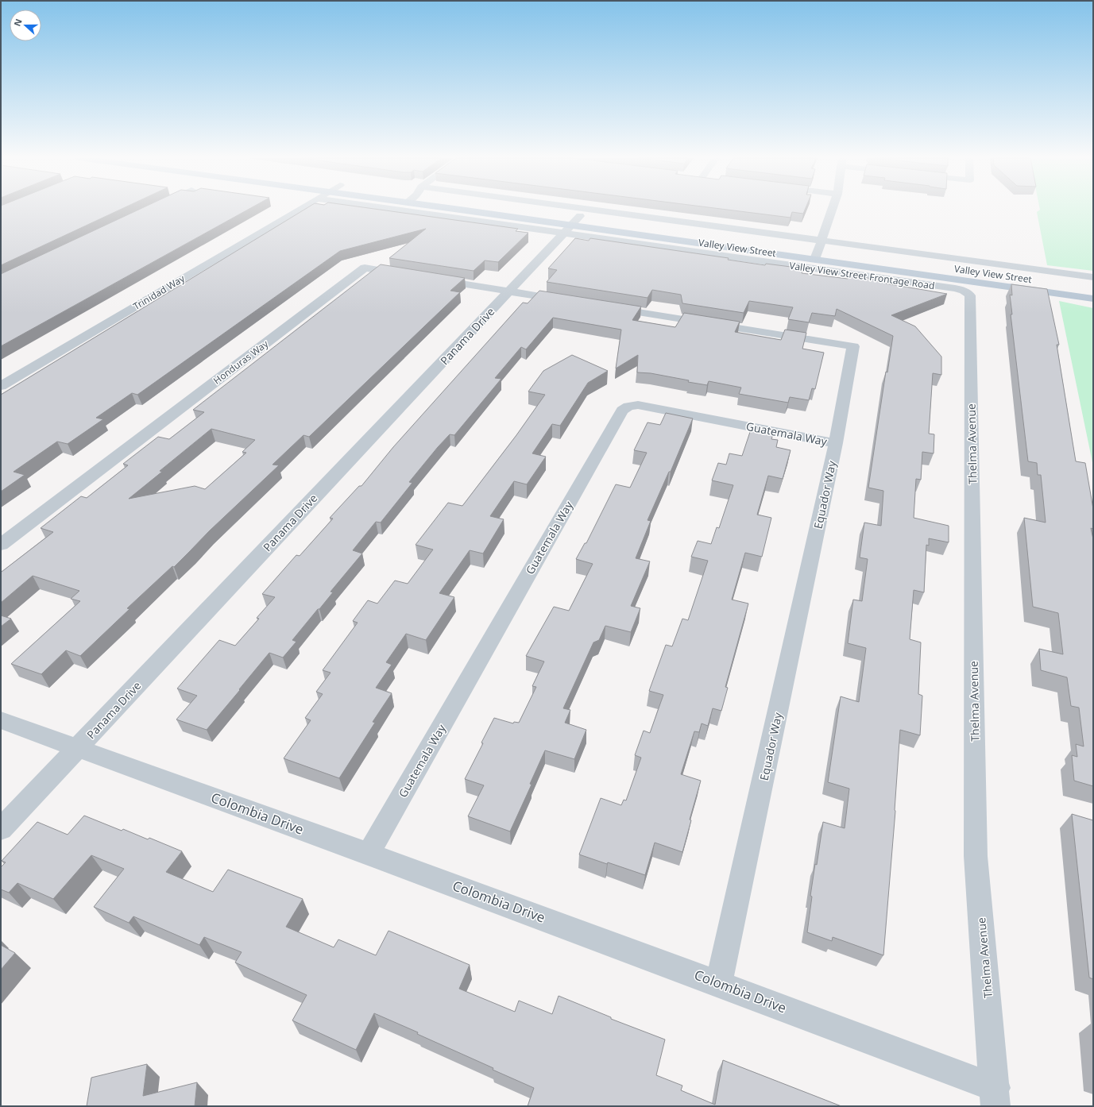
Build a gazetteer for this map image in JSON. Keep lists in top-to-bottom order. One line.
{"streets":{"main road":["Valley View Street"],"street":["Valley View Street Frontage Road","Trinidad Way","Panama Drive","Honduras Way","Guatemala Way","Thelma Avenue","Equador Way","Colombia Drive"]},"crossings":[["Valley View Street","Valley View Street Frontage Road"],["Valley View Street","Panama Drive"],["Valley View Street Frontage Road","Panama Drive"],["Valley View Street Frontage Road","Thelma Avenue"],["Panama Drive","Colombia Drive"],["Guatemala Way","Equador Way"],["Guatemala Way","Colombia Drive"],["Thelma Avenue","Colombia Drive"],["Equador Way","Colombia Drive"]],"north":"left"}
